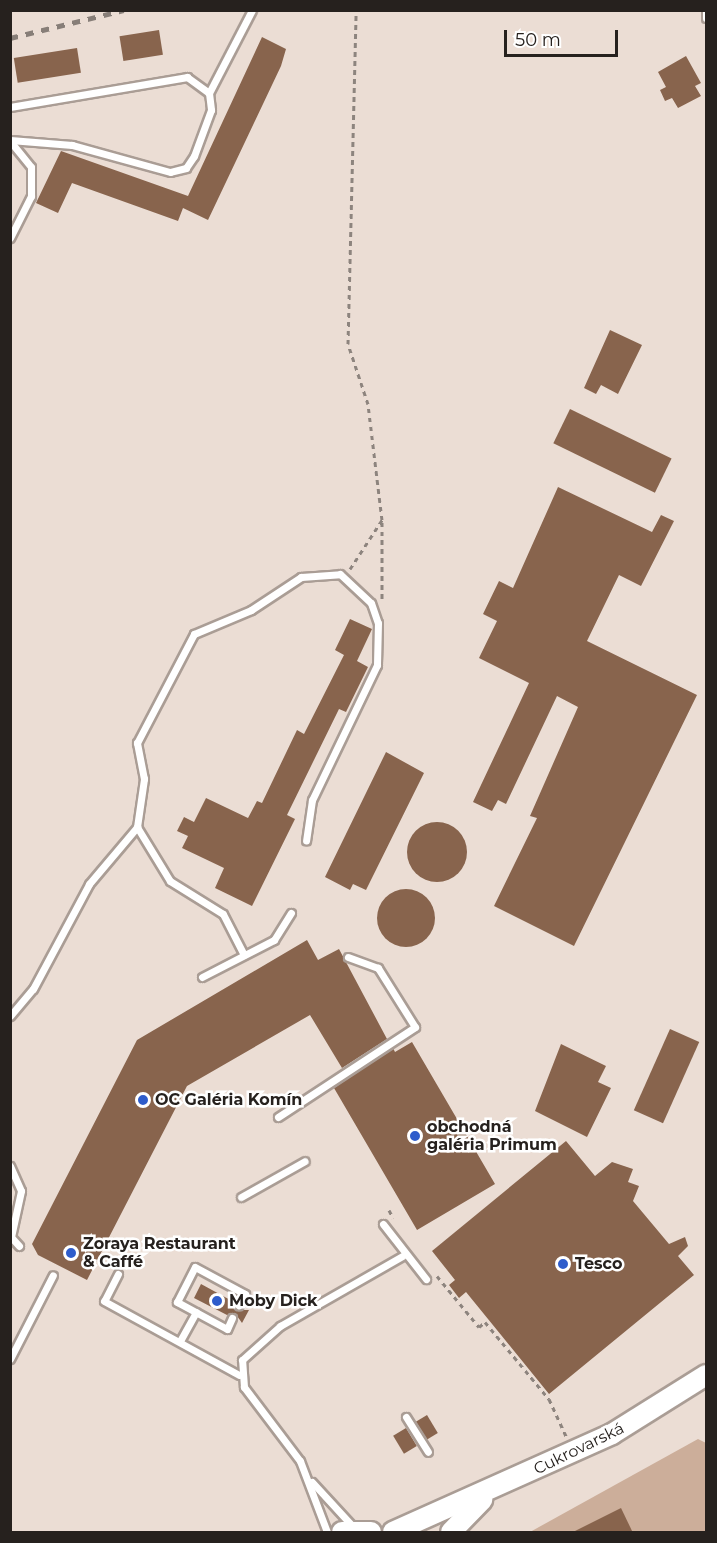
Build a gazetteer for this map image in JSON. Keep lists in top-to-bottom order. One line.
{"streets":{"main road":["Cukrovarská"]},"places":["OC Galéria Komín","obchodná galéria Primum","Zoraya Restaurant & Caffé","Tesco","Moby Dick"],"scale_bar":"50 m"}
